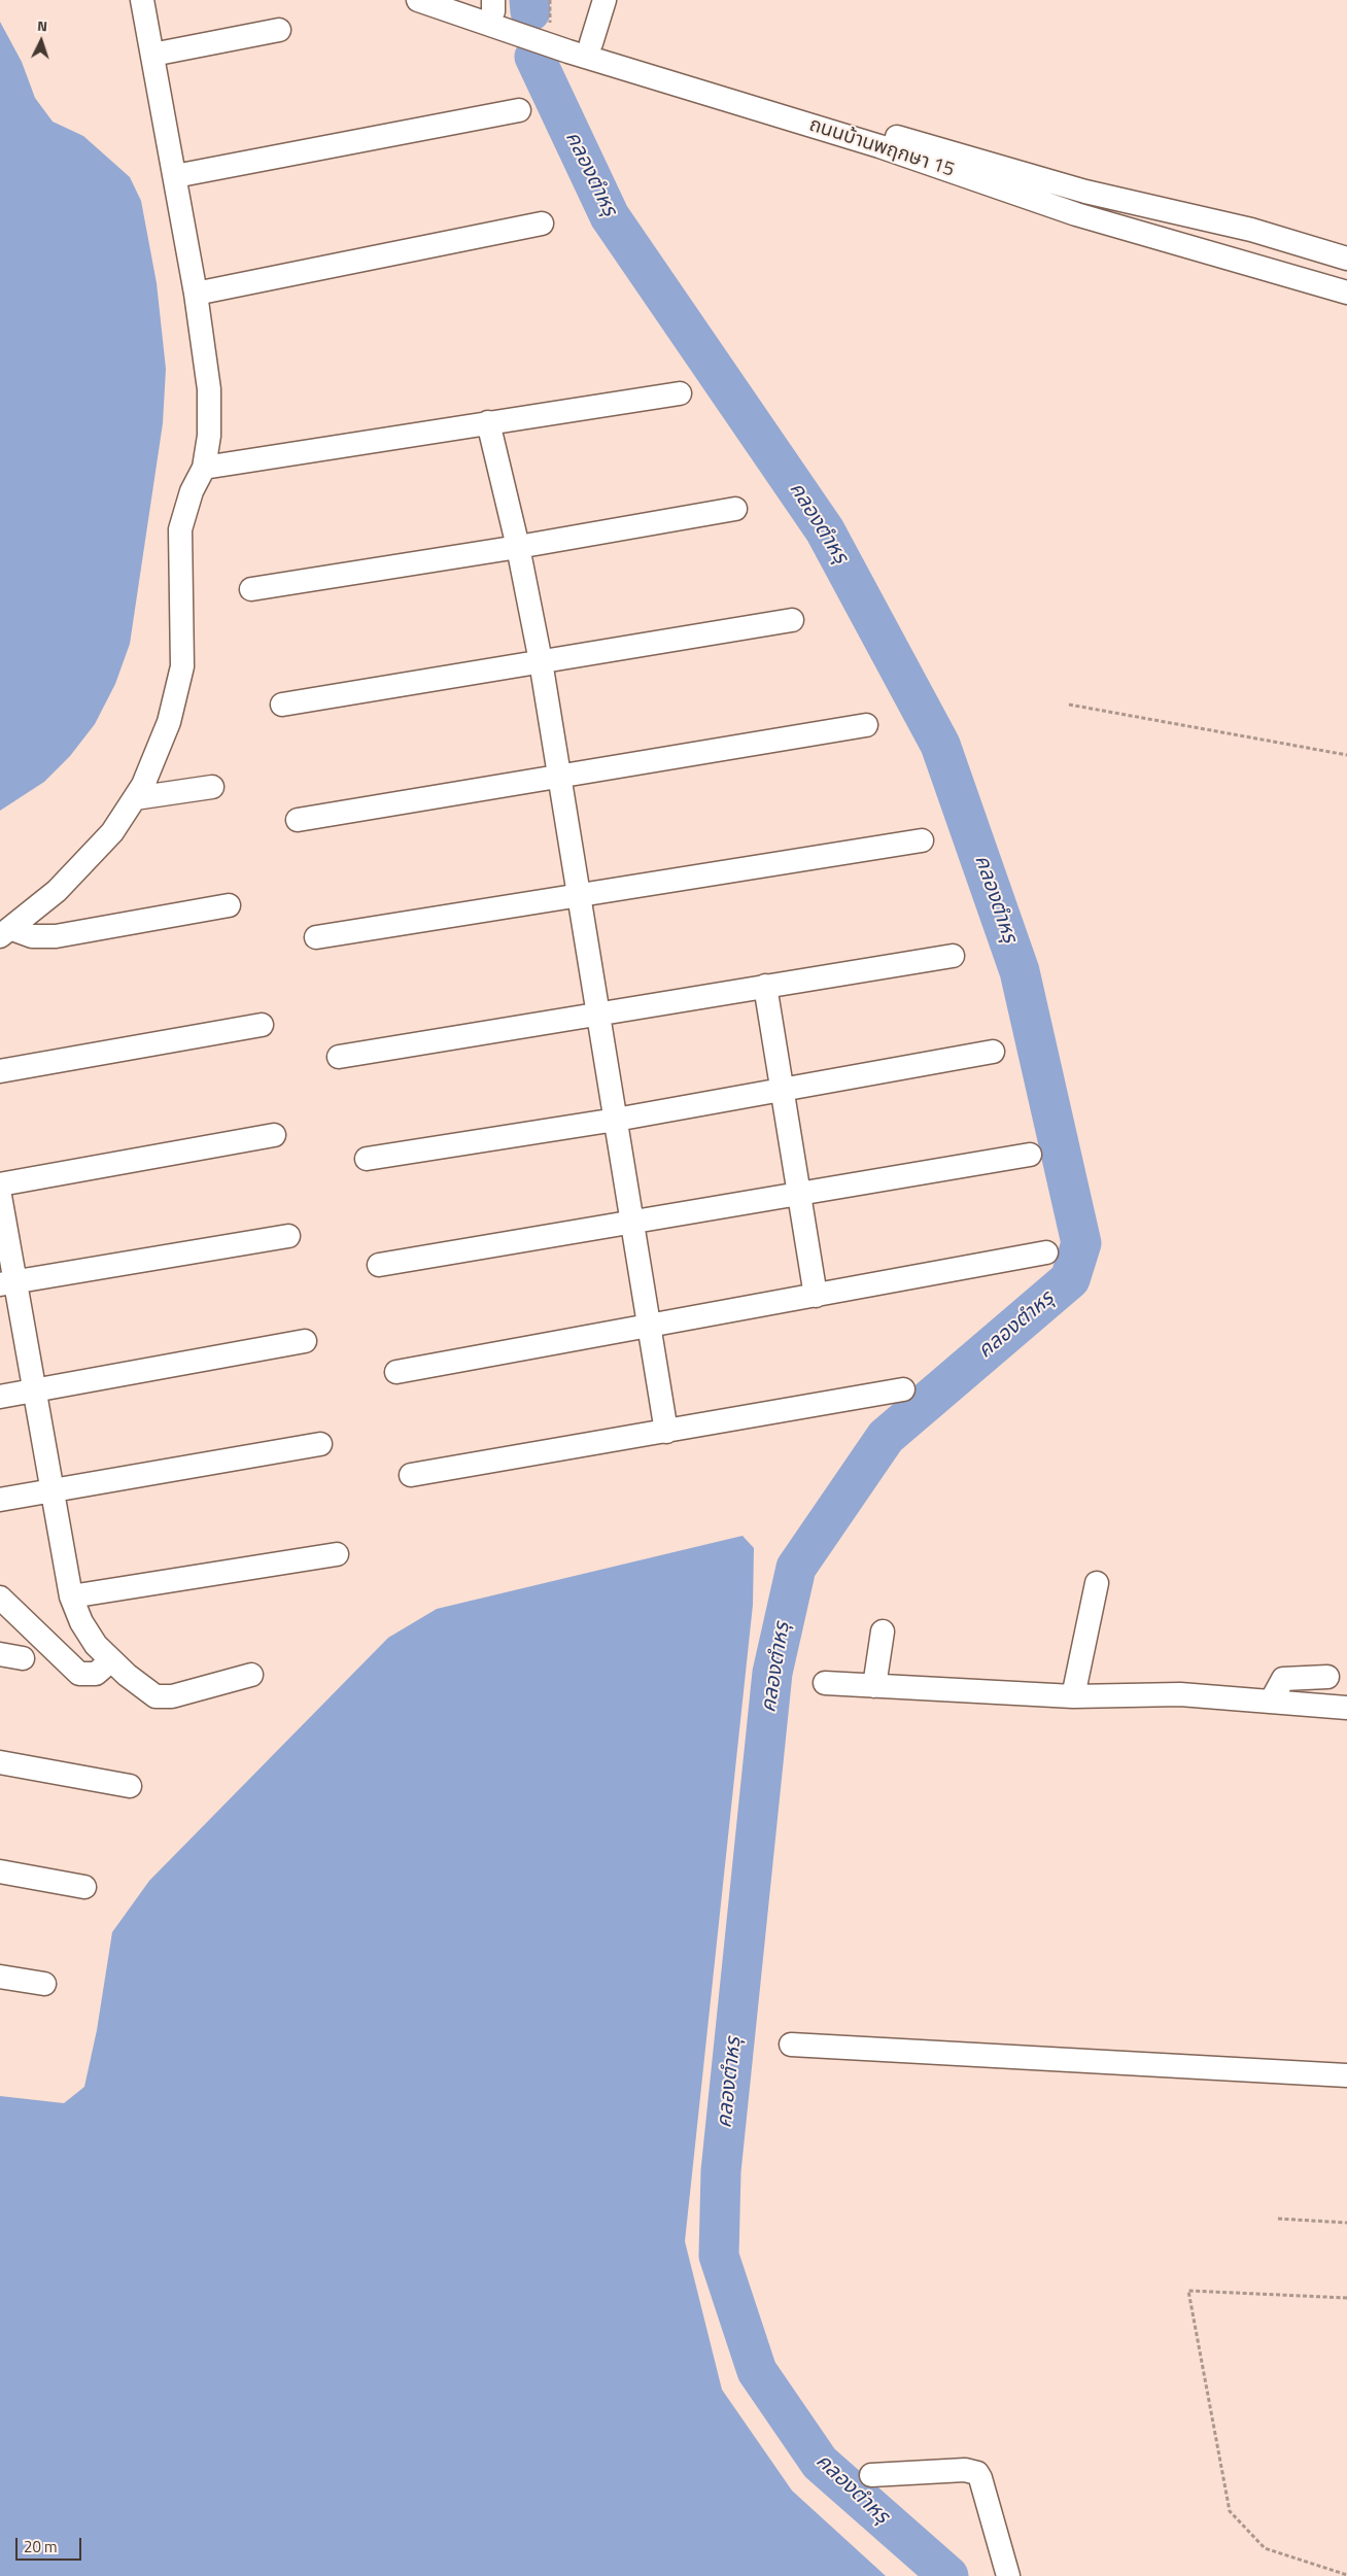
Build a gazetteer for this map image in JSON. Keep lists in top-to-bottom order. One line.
{"streets":{"street":["ถนนบ้านพฤกษา 15"]},"water":["คลองตำหรุ"],"scale_bar":"20 m","north":"top"}
